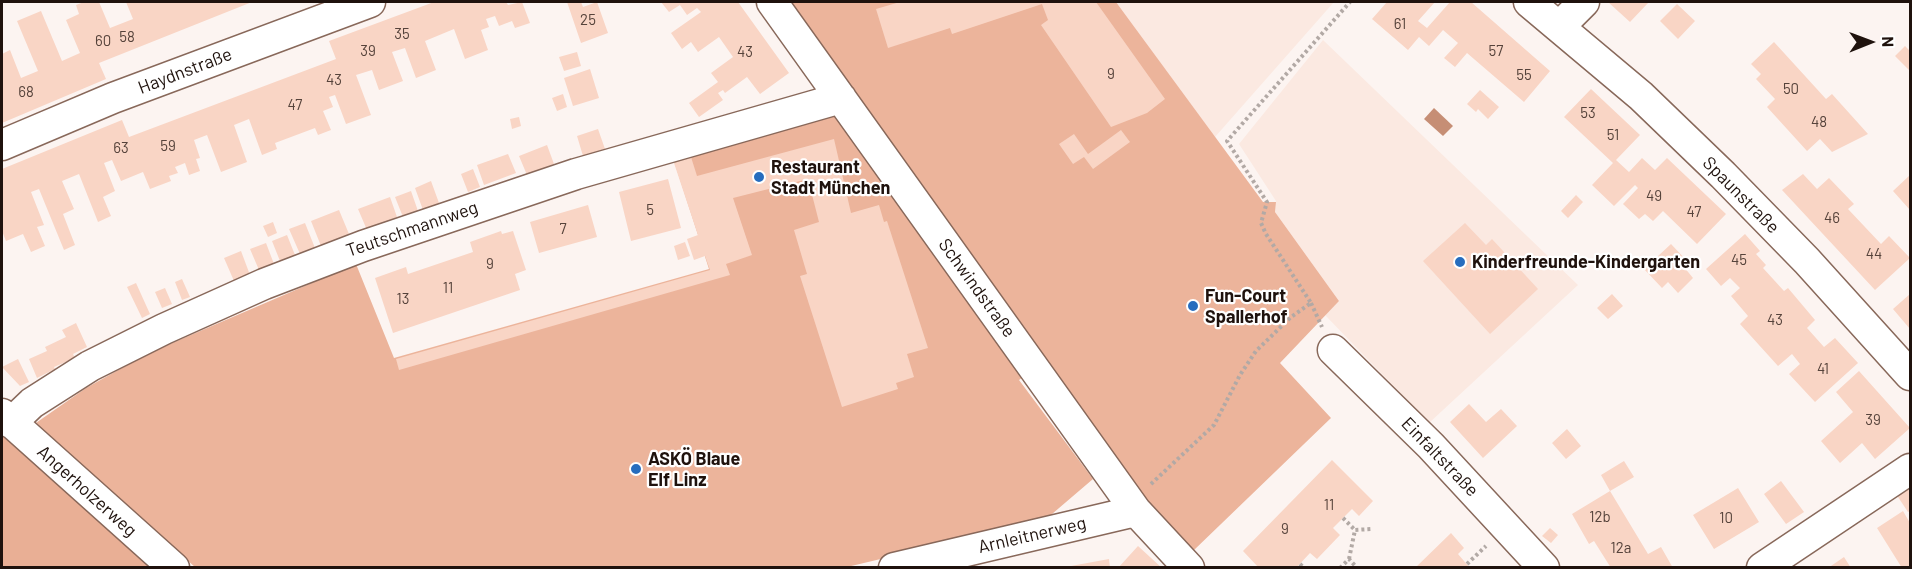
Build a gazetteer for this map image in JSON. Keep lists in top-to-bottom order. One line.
{"streets":{"street":["Haydnstraße","Spaunstraße","Teutschmannweg","Schwindstraße","Einfaltstraße","Angerholzerweg","Arnleitnerweg"]},"crossings":[["Teutschmannweg","Schwindstraße"],["Teutschmannweg","Angerholzerweg"],["Schwindstraße","Arnleitnerweg"]],"places":["Restaurant Stadt München","Kinderfreunde-Kindergarten","Fun-Court Spallerhof","ASKÖ Blaue Elf Linz"],"house_numbers":["25","61","35","58","60","39","57","43","9","55","43","50","68","47","53","48","51","59","63","49","5","47","46","7","44","45","9","11","13","43","41","39","11","12b","10","9","12a"],"north":"right"}
